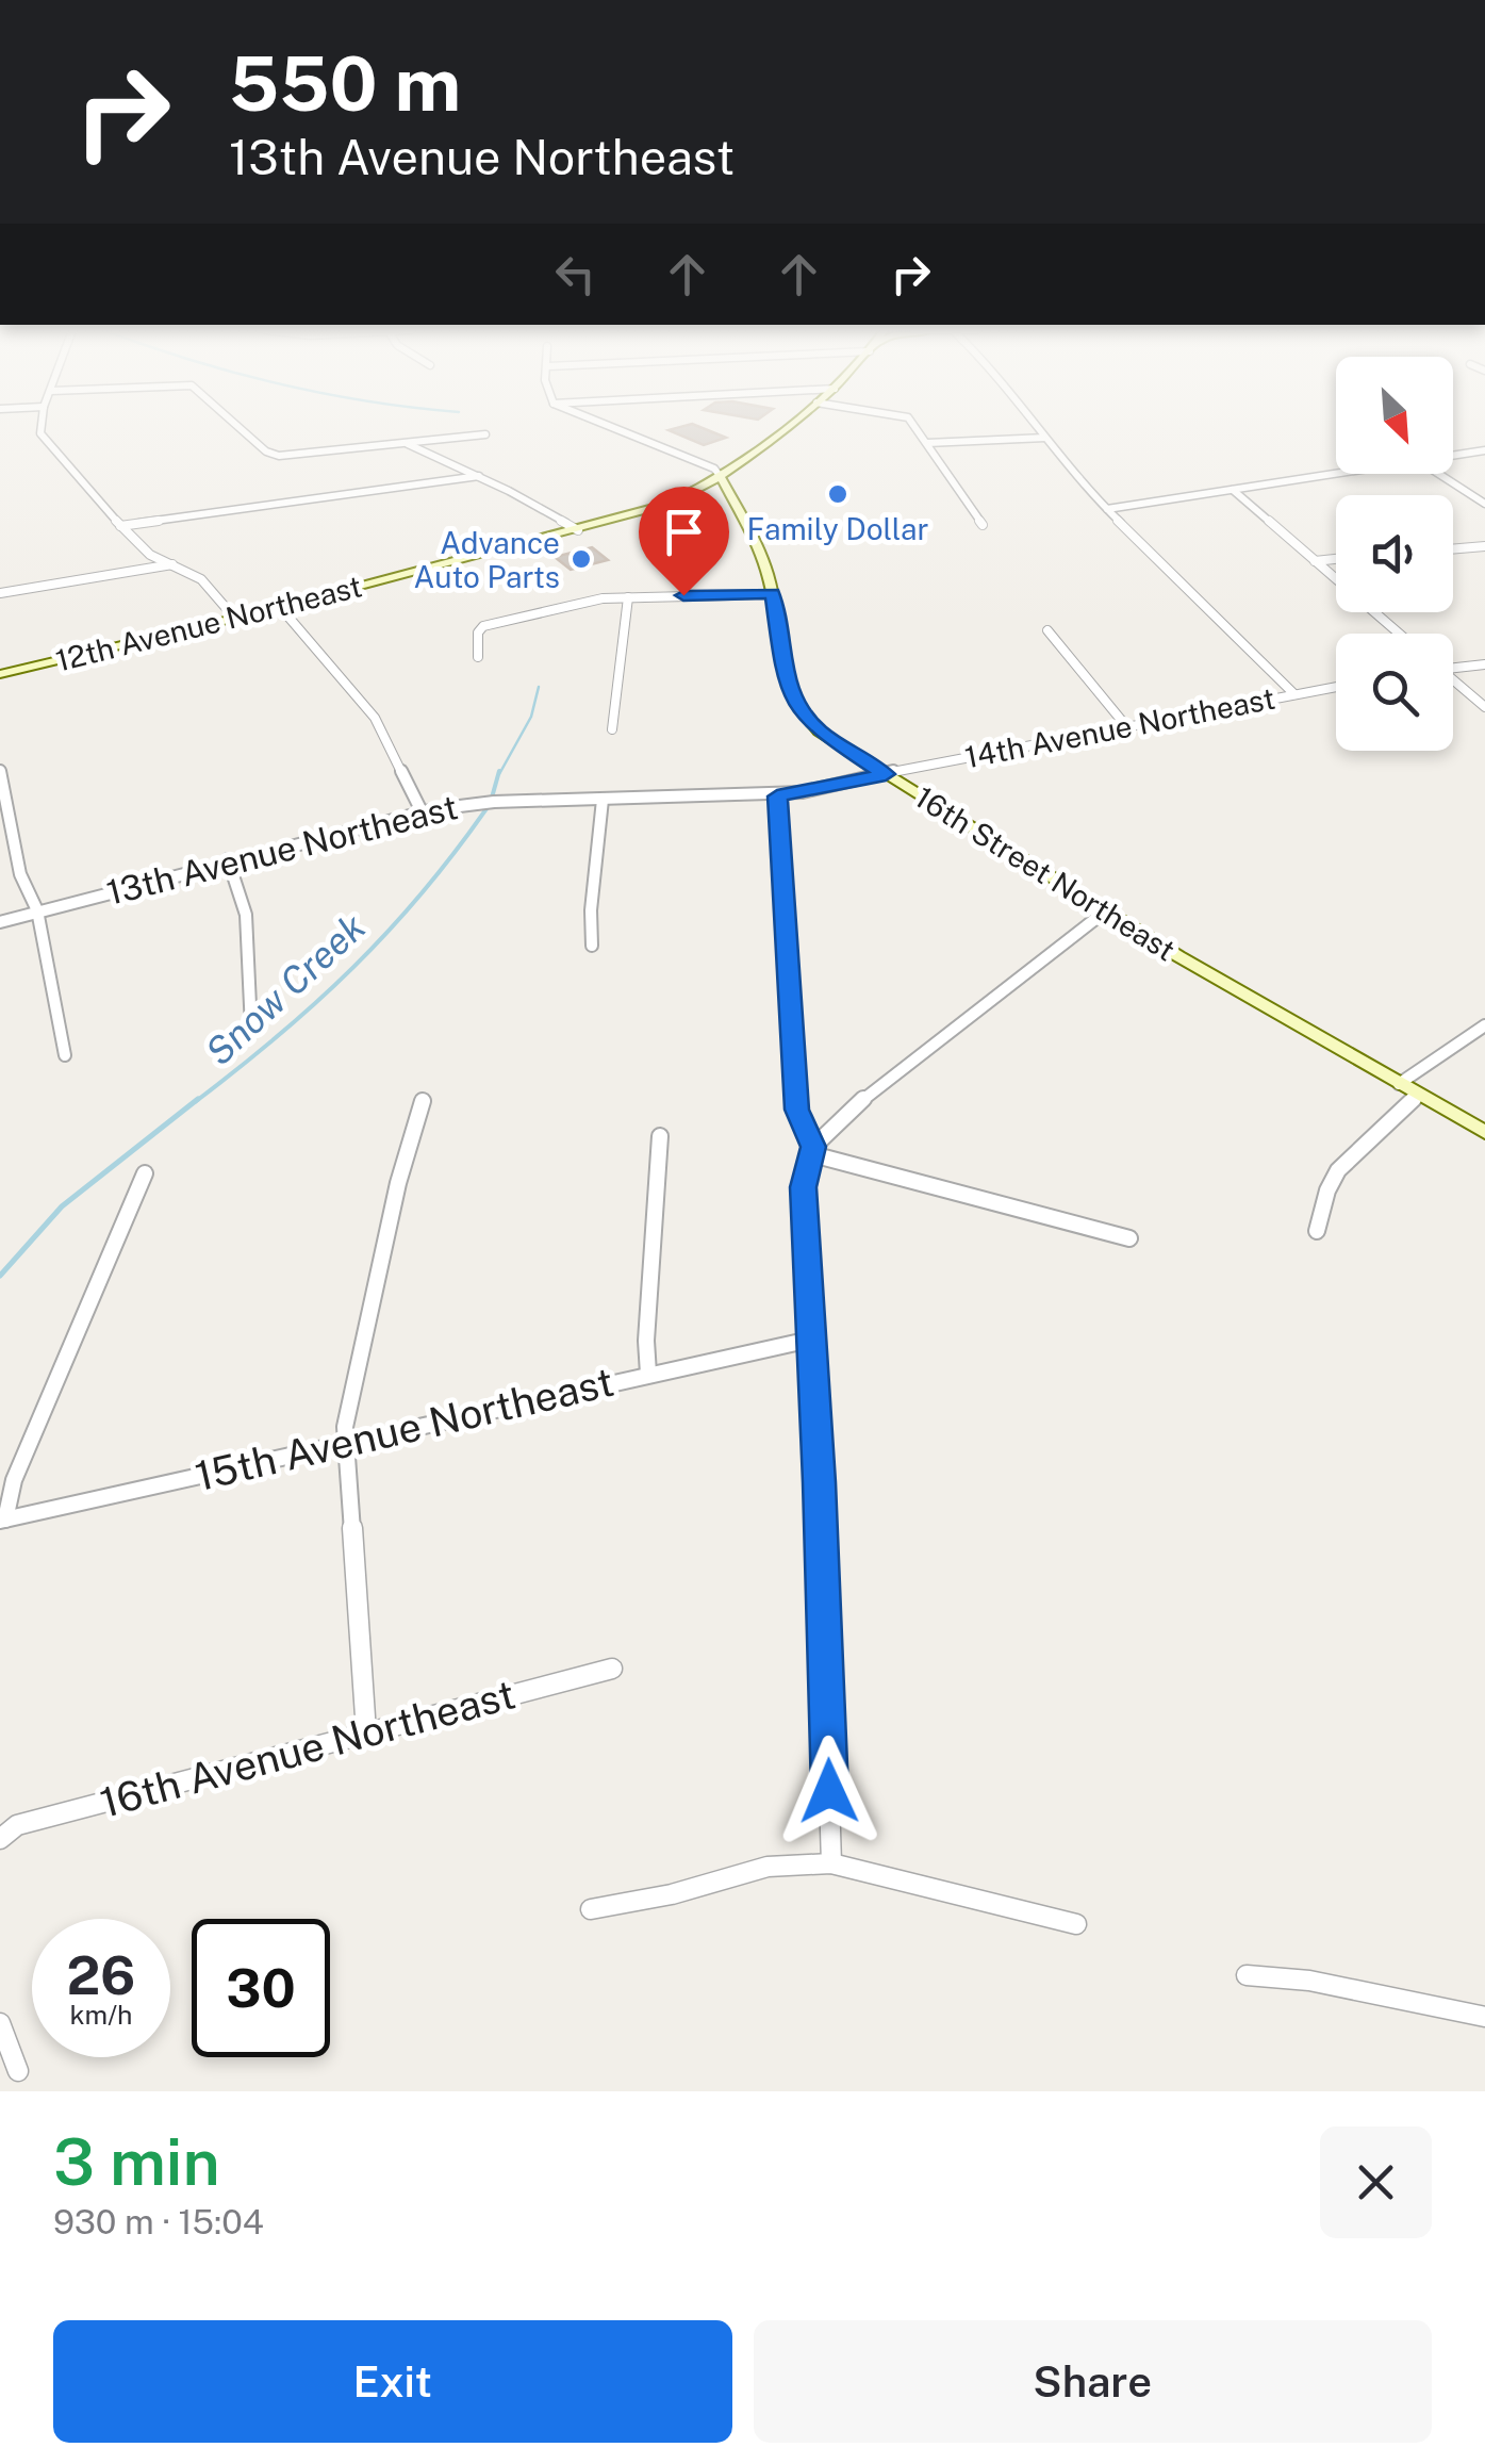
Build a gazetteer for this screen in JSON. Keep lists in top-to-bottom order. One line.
{"streets":{"main road":["12th Avenue Northeast","16th Street Northeast"],"street":["14th Avenue Northeast","13th Avenue Northeast","15th Avenue Northeast","16th Avenue Northeast"]},"crossings":[["12th Avenue Northeast","16th Street Northeast"],["14th Avenue Northeast","13th Avenue Northeast"],["14th Avenue Northeast","16th Street Northeast"],["13th Avenue Northeast","16th Street Northeast"]],"water":["Snow Creek"],"places":["Family Dollar","Advance Auto Parts"],"north":"bottom right","page":{"turn":["550 m","13th Avenue Northeast"],"speed":"26 km/h","limit":"30","heading":["3 min","930 m · 15:04"],"buttons":["Exit","Share"]}}
